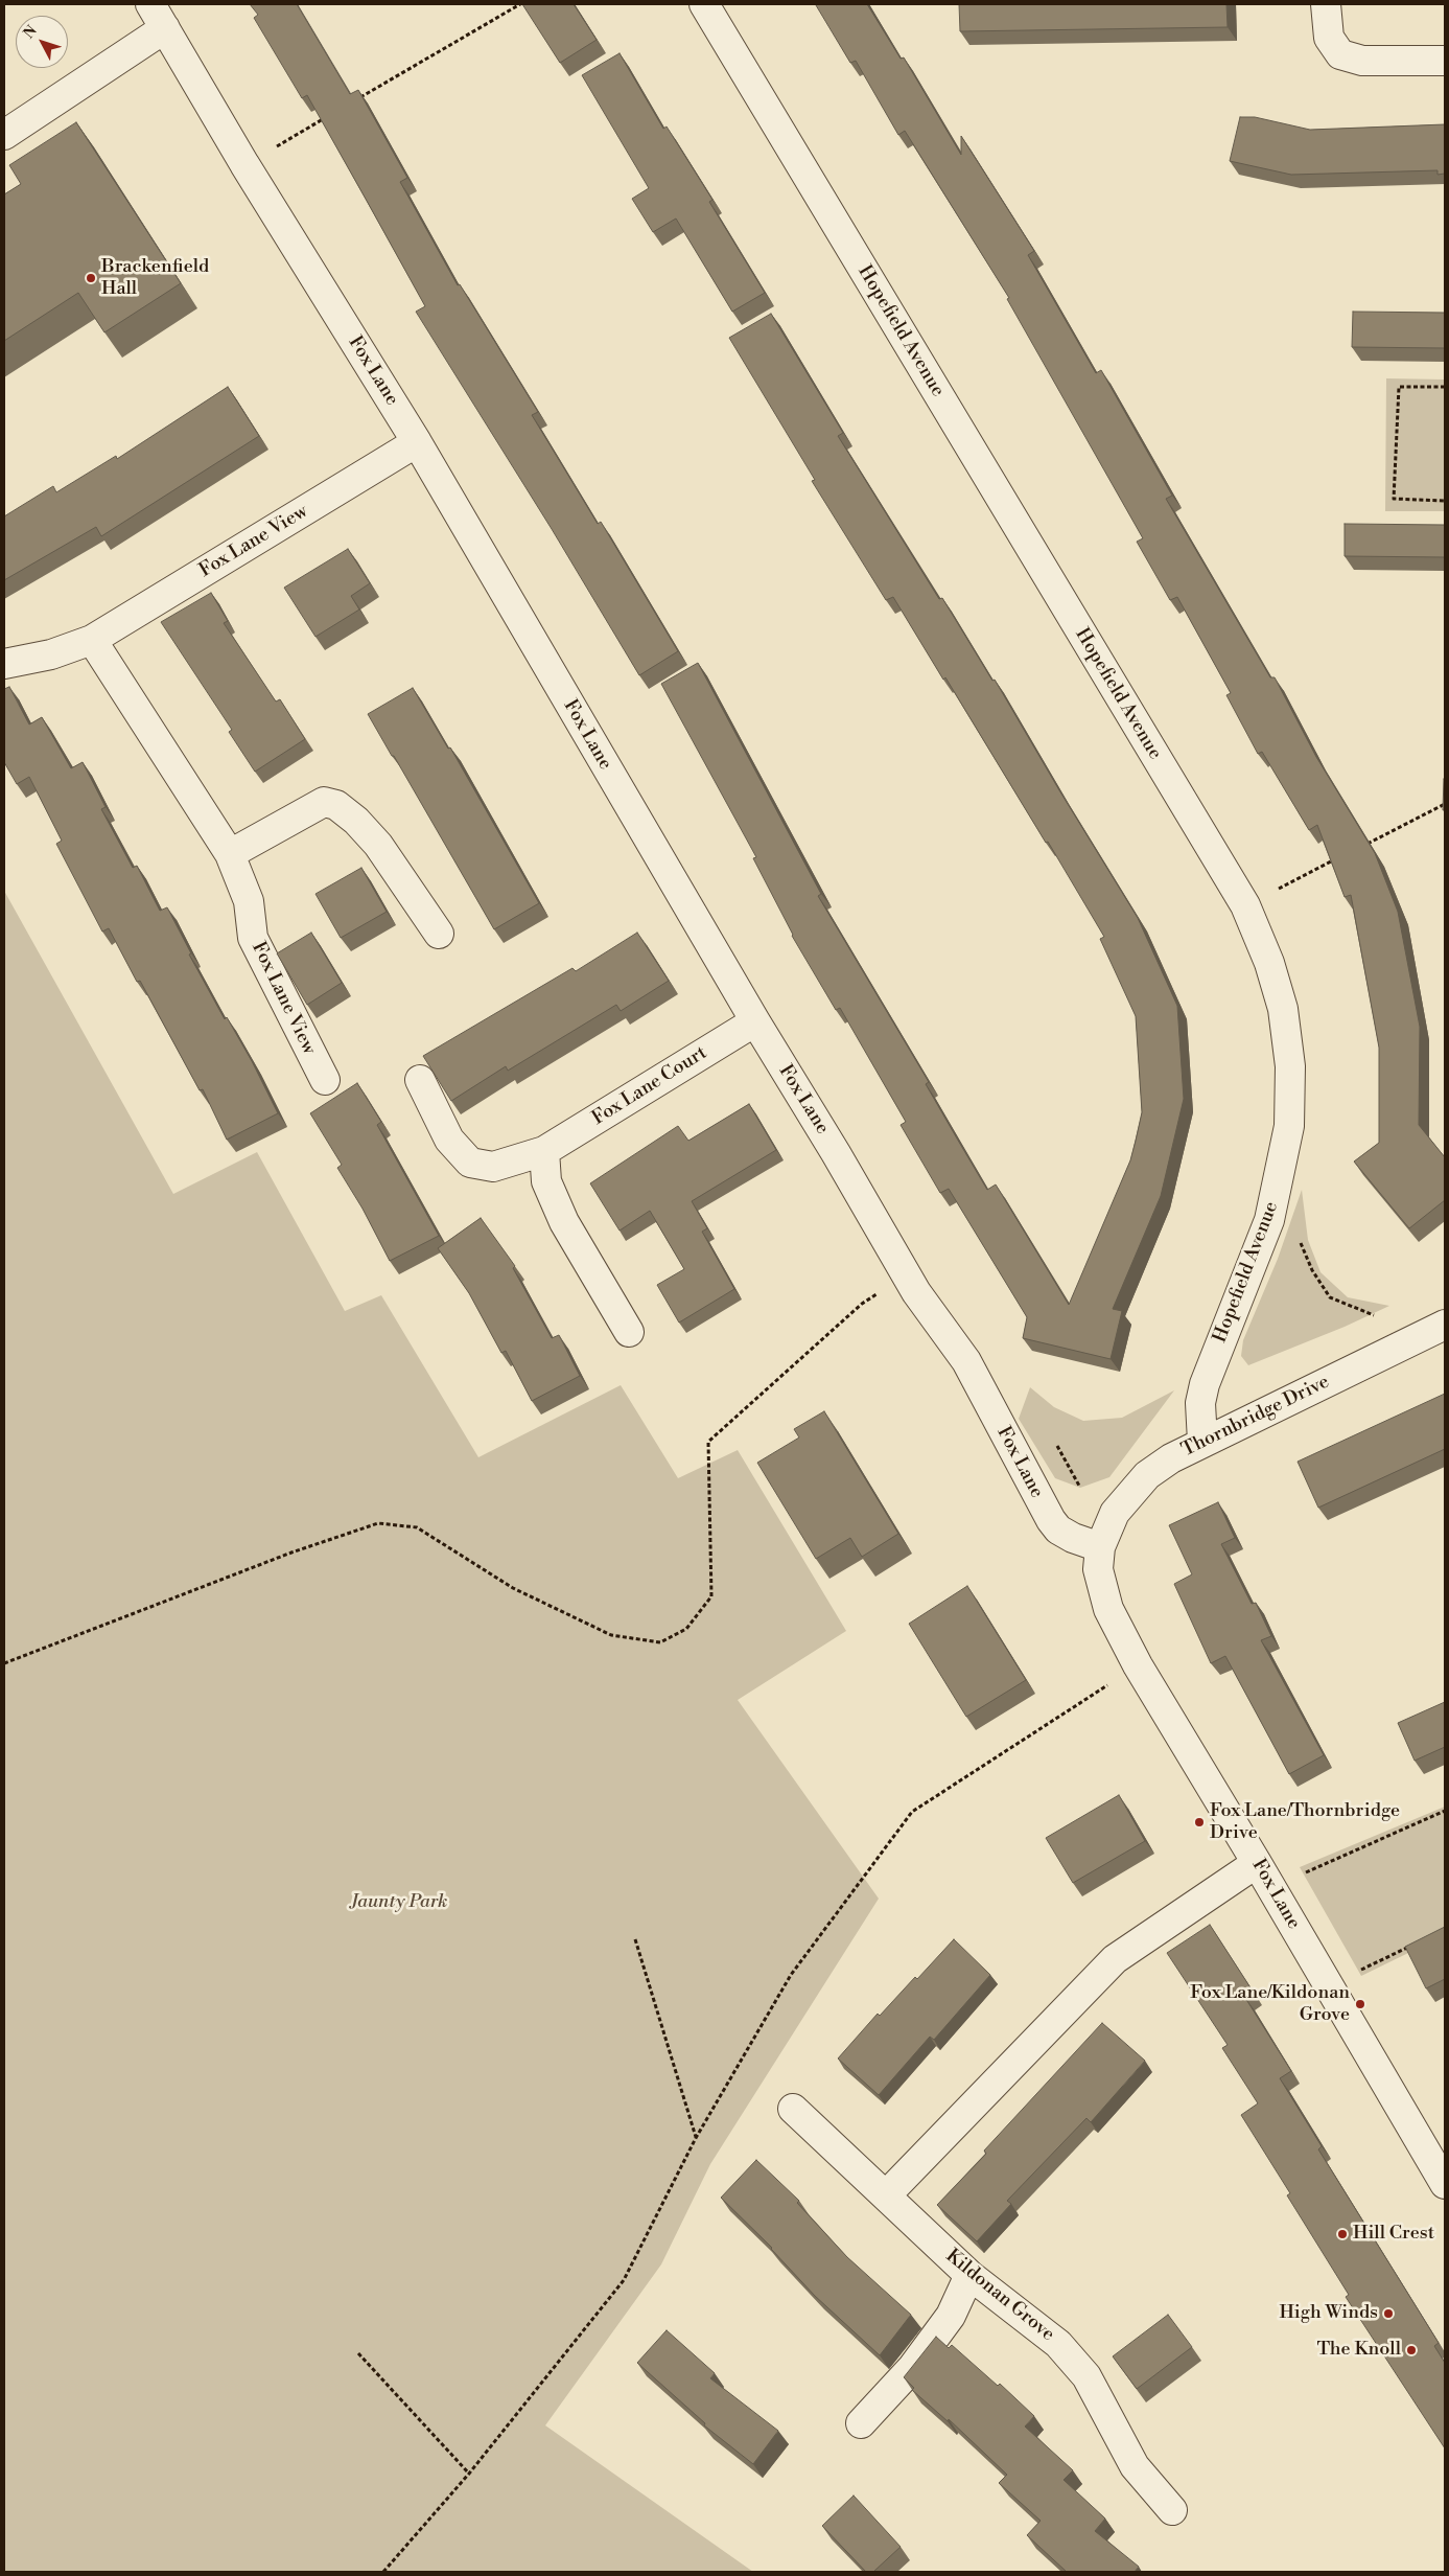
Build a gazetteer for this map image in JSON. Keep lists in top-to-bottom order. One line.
{"streets":{"street":["Hopefield Avenue","Fox Lane","Fox Lane View","Fox Lane Court","Thornbridge Drive","Kildonan Grove"]},"crossings":[["Hopefield Avenue","Thornbridge Drive"],["Fox Lane","Fox Lane View"],["Fox Lane","Fox Lane Court"],["Fox Lane","Thornbridge Drive"]],"parks":["Jaunty Park"],"places":["Brackenfield Hall","Fox Lane/Thornbridge Drive","Fox Lane/Kildonan Grove","Hill Crest","High Winds","The Knoll"],"north":"top left"}
